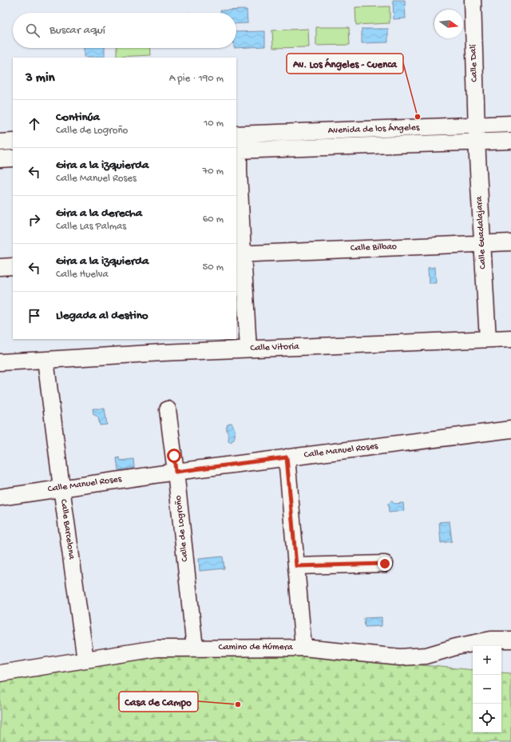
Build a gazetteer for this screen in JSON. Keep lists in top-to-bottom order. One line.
{"streets":{"street":["Calle Dalí","Avenida de los Ángeles","Calle Guadalajara","Calle Bilbao","Calle Vitoria","Calle Manuel Roses","Calle de Logroño","Calle Barcelona","Camino de Húmera"]},"crossings":[["Calle Dalí","Avenida de los Ángeles"],["Calle Dalí","Calle Guadalajara"],["Avenida de los Ángeles","Calle Guadalajara"],["Calle Guadalajara","Calle Bilbao"],["Calle Guadalajara","Calle Vitoria"],["Calle Vitoria","Calle Barcelona"],["Calle Manuel Roses","Calle de Logroño"],["Calle Manuel Roses","Calle Barcelona"],["Calle de Logroño","Camino de Húmera"],["Calle Barcelona","Camino de Húmera"]],"places":["Av. Los Ángeles - Cuenca","Casa de Campo"],"north":"right","page":{"search":"Buscar aquí","heading":["3 min","A pie · 190 m"],"list":[["Continúa","Calle de Logroño","10 m"],["Gira a la izquierda","Calle Manuel Roses","70 m"],["Gira a la derecha","Calle Las Palmas","60 m"],["Gira a la izquierda","Calle Huelva","50 m"],"Llegada al destino"],"map_buttons":["+","−"]}}
